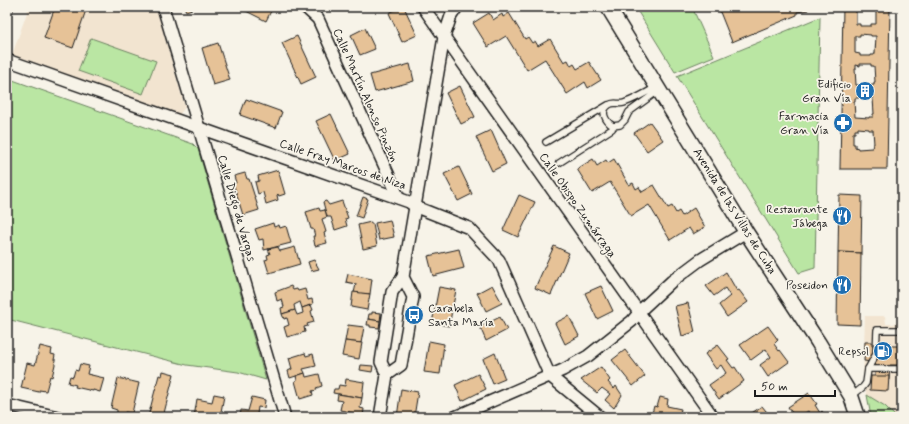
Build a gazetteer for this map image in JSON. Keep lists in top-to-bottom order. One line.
{"streets":{"street":["Calle Martín Alonso Pinzón","Calle Fray Marcos de Niza","Calle Obispo Zumárraga","Calle Diego de Vargas","Avenida de las Villas de Cuba"]},"crossings":[["Calle Martín Alonso Pinzón","Calle Fray Marcos de Niza"],["Calle Fray Marcos de Niza","Calle Diego de Vargas"]],"places":{"building":["Edificio Gran Vía"],"pharmacy":["Farmacia Gran Vía"],"restaurant":["Restaurante Jábega","Poseidon"],"bus stop":["Carabela Santa María"],"fuel station":["Repsol"]},"scale_bar":"50 m"}
